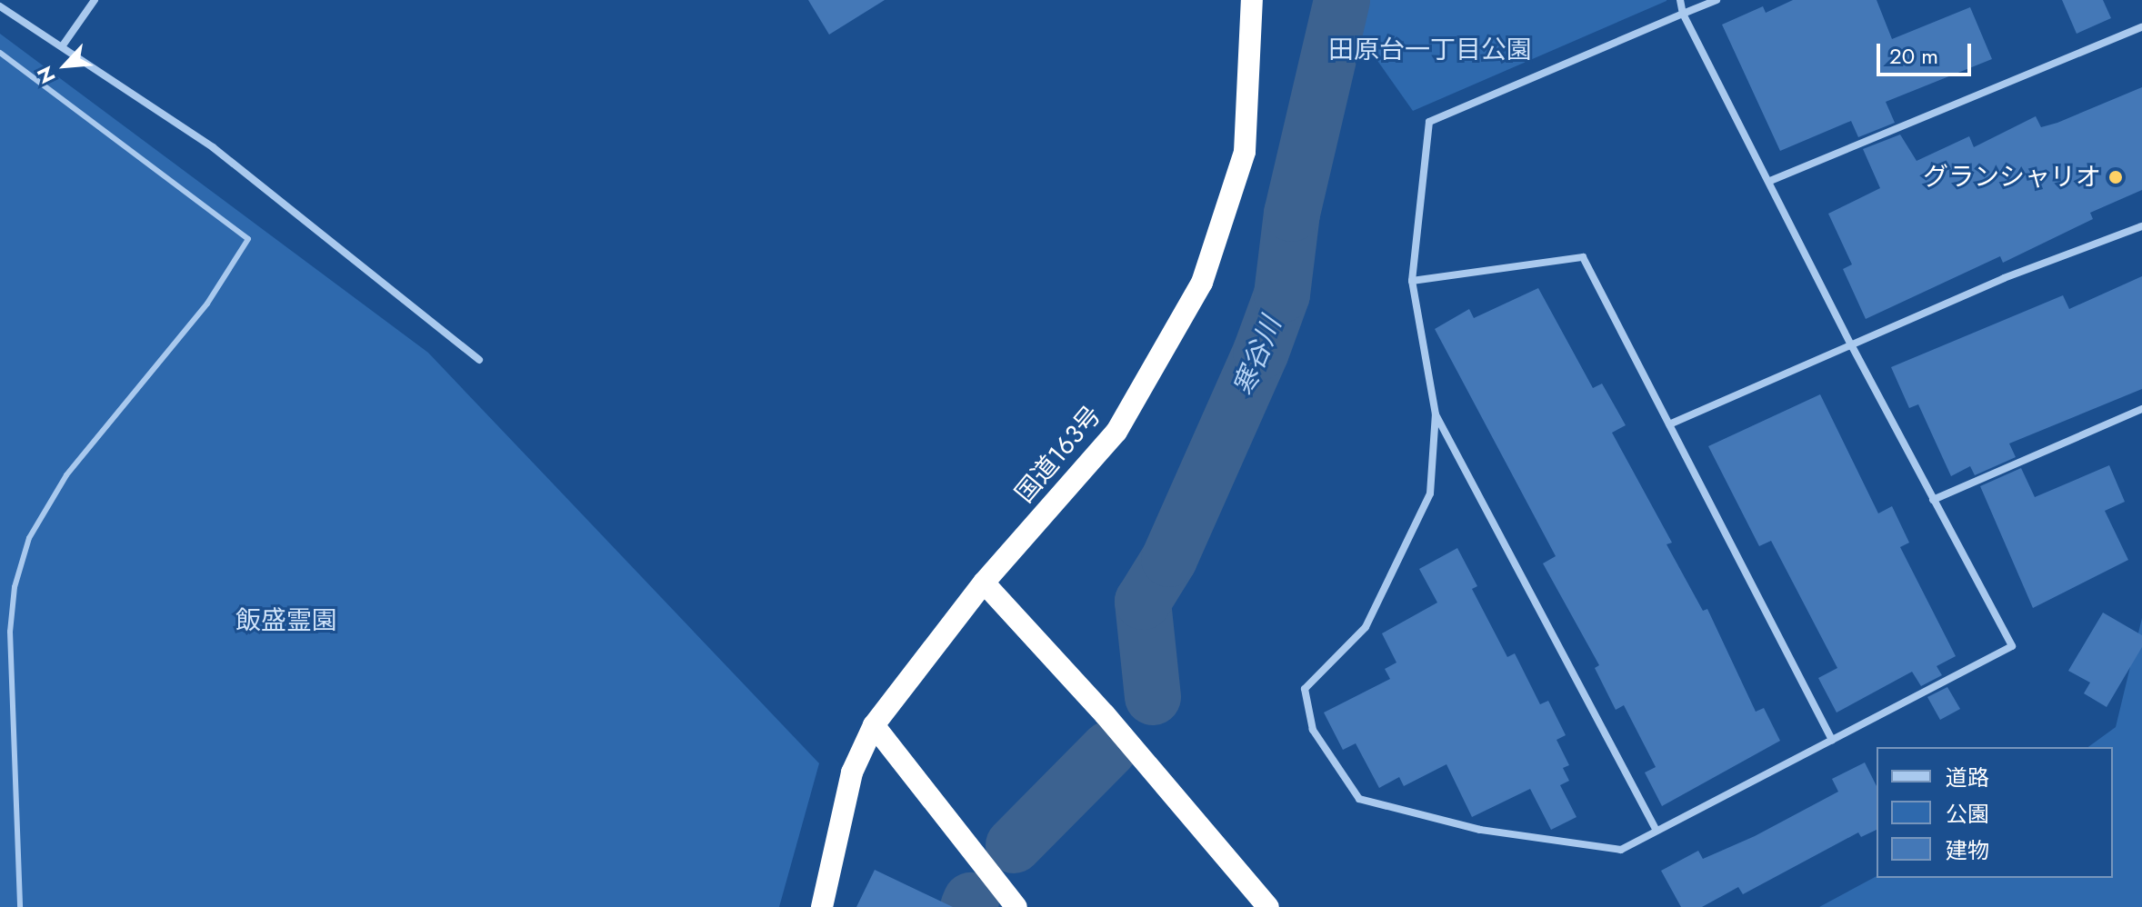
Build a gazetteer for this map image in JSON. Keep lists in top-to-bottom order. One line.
{"streets":{"highway":["国道163号"]},"water":["寒谷川"],"parks":["田原台一丁目公園","飯盛霊園"],"places":["グランシャリオ"],"legend":["道路","公園","建物"],"scale_bar":"20 m","north":"bottom left"}
